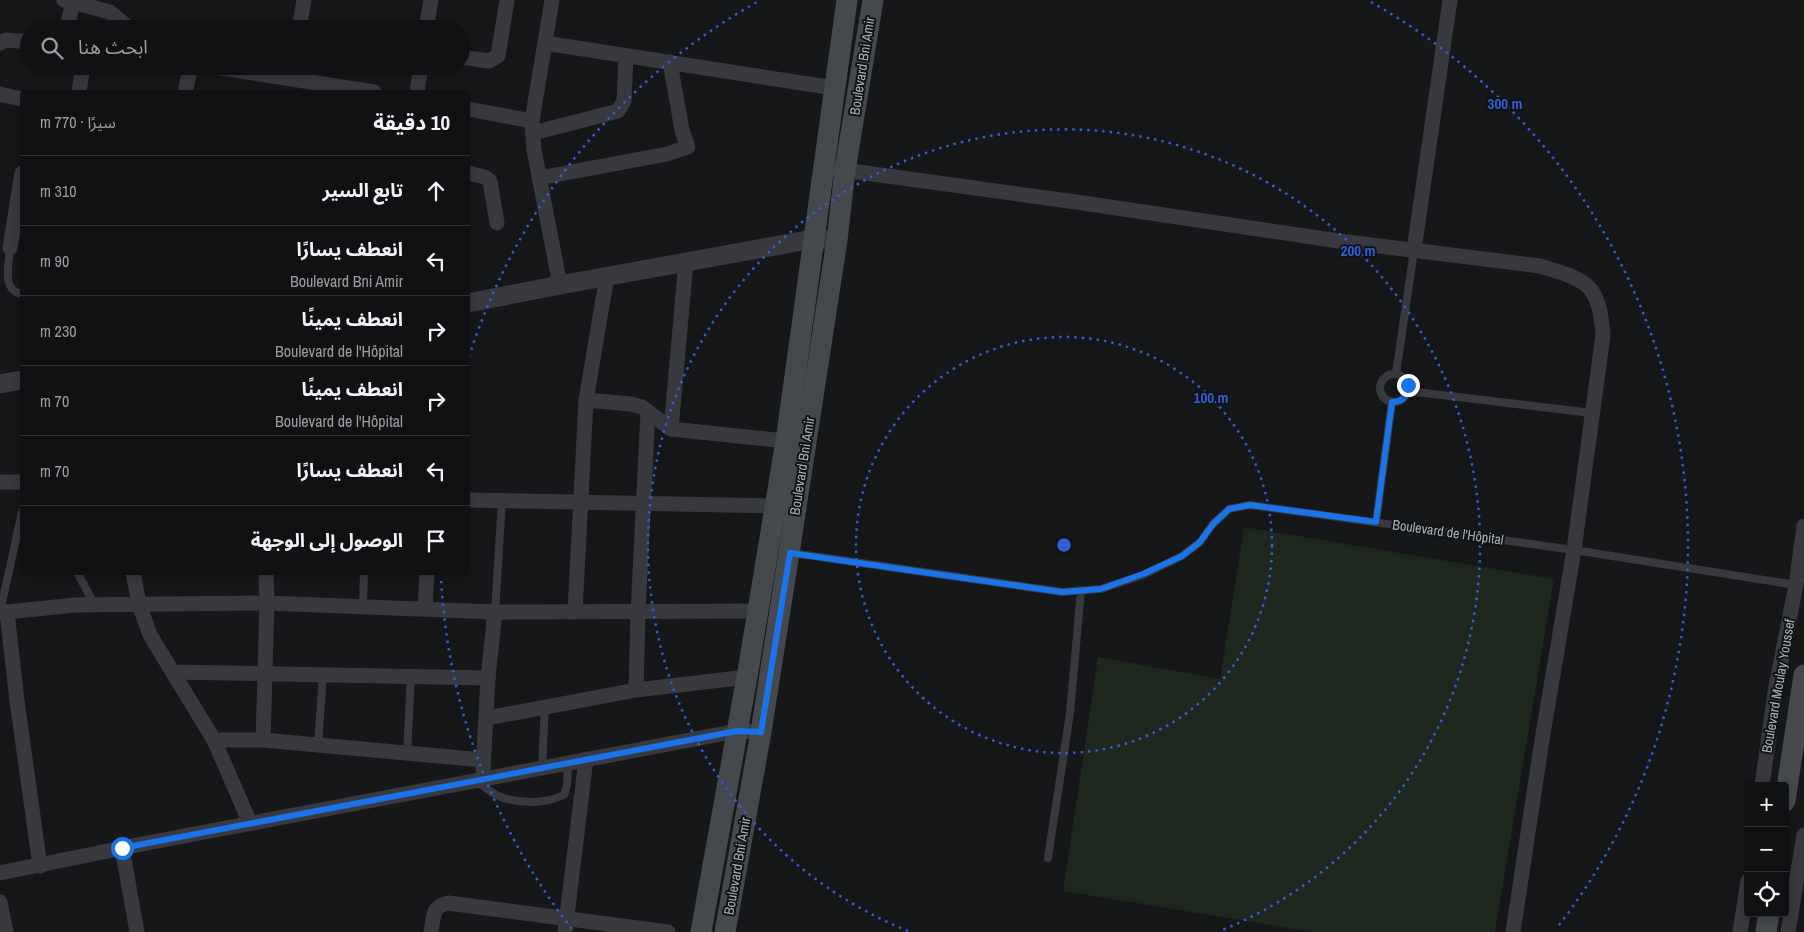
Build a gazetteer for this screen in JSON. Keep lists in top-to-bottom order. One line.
{"streets":{"main road":["Boulevard Bni Amir","Boulevard Moulay Youssef"],"lane":["Boulevard de l'Hôpital"]},"crossings":[["Boulevard Bni Amir","Boulevard de l'Hôpital"],["Boulevard de l'Hôpital","Boulevard Moulay Youssef"]],"page":{"search":"ابحث هنا","heading":["10 دقيقة","سيرًا · 770 m"],"list":[["تابع السير","310 m"],["انعطف يسارًا","Boulevard Bni Amir","90 m"],["انعطف يمينًا","Boulevard de l'Hôpital","230 m"],["انعطف يمينًا","Boulevard de l'Hôpital","70 m"],["انعطف يسارًا","70 m"],"الوصول إلى الوجهة"],"map_buttons":["+","−"]},"rings":["300 m","200 m","100 m"]}
